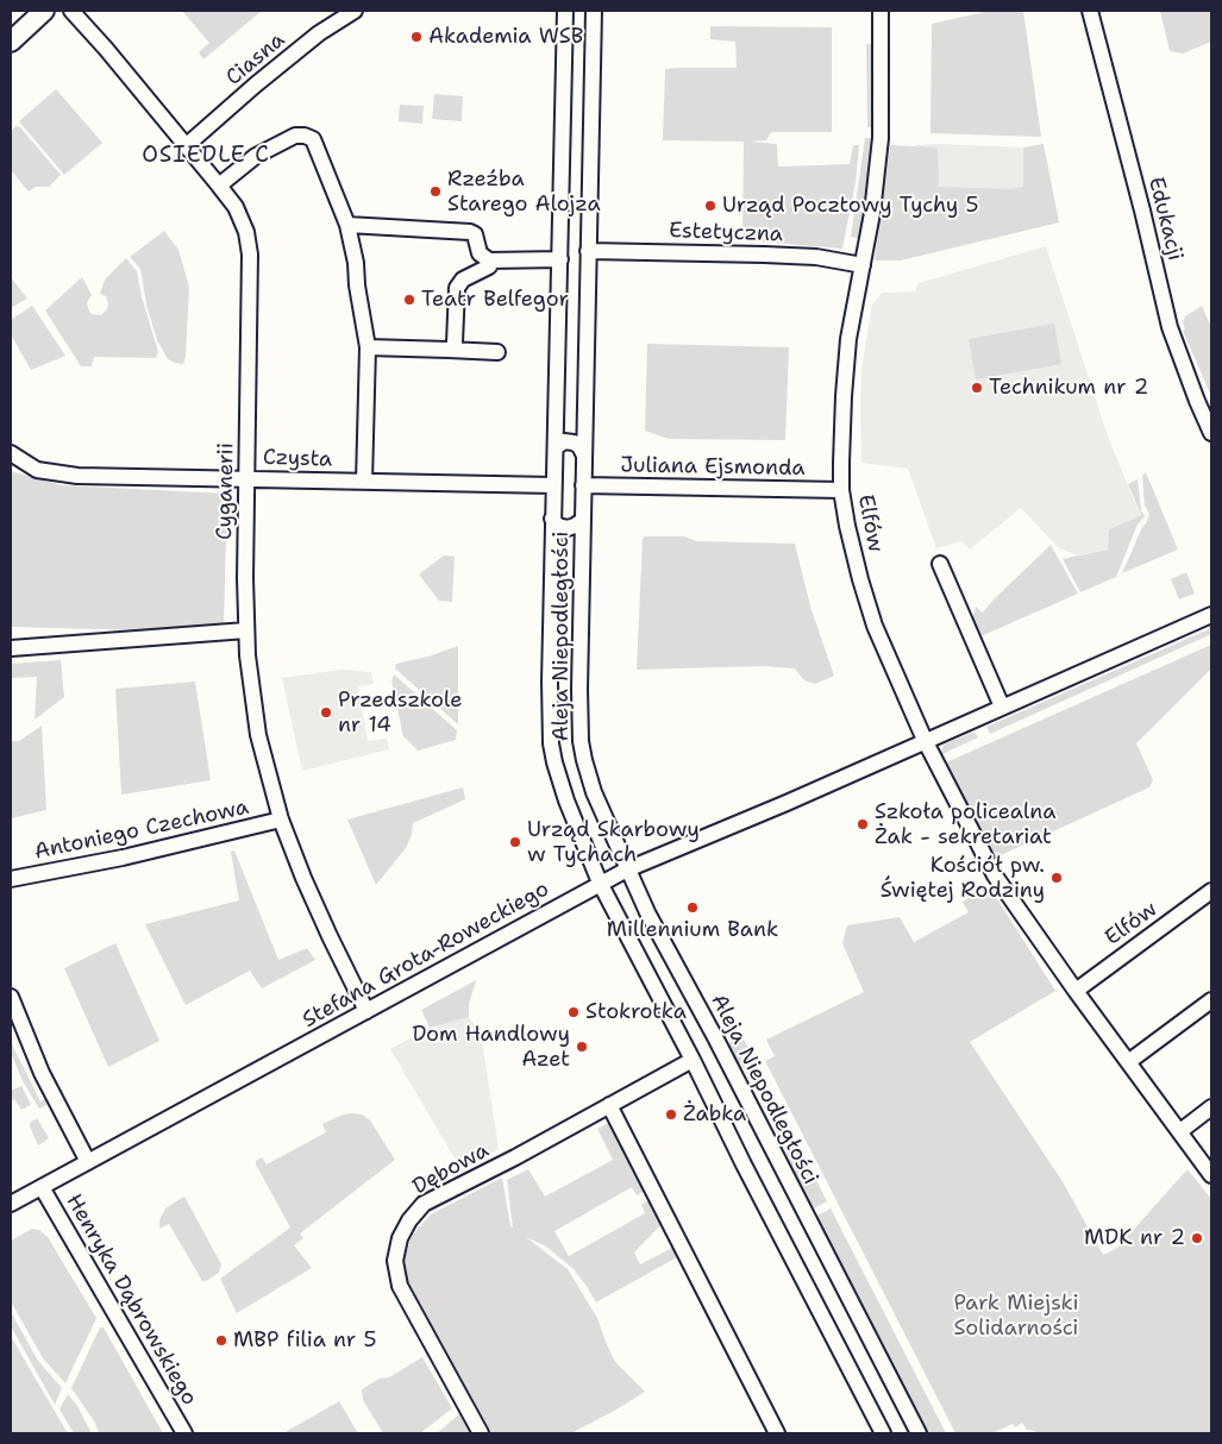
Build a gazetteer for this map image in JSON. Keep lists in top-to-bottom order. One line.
{"streets":{"street":["Ciasna","Edukacji","Estetyczna","Czysta","Juliana Ejsmonda","Cyganerii","Elfów","Aleja Niepodległości","Antoniego Czechowa","Stefana Grota-Roweckiego","Dębowa","Henryka Dąbrowskiego"]},"crossings":[["Ciasna","Cyganerii"],["Estetyczna","Elfów"],["Estetyczna","Aleja Niepodległości"],["Czysta","Cyganerii"],["Czysta","Aleja Niepodległości"],["Juliana Ejsmonda","Elfów"],["Juliana Ejsmonda","Aleja Niepodległości"],["Cyganerii","Antoniego Czechowa"],["Cyganerii","Stefana Grota-Roweckiego"],["Elfów","Stefana Grota-Roweckiego"],["Aleja Niepodległości","Stefana Grota-Roweckiego"],["Aleja Niepodległości","Dębowa"],["Stefana Grota-Roweckiego","Henryka Dąbrowskiego"]],"districts":["OSIEDLE C"],"parks":["Park Miejski Solidarności"],"places":["Akademia WSB","Rzeźba Starego Alojza","Urząd Pocztowy Tychy 5","Teatr Belfegor","Technikum nr 2","Przedszkole nr 14","Szkoła policealna Żak - sekretariat","Urząd Skarbowy w Tychach","Kościół pw. Świętej Rodziny","Millennium Bank","Stokrotka","Dom Handlowy Azet","Żabka","MDK nr 2","MBP filia nr 5"]}
